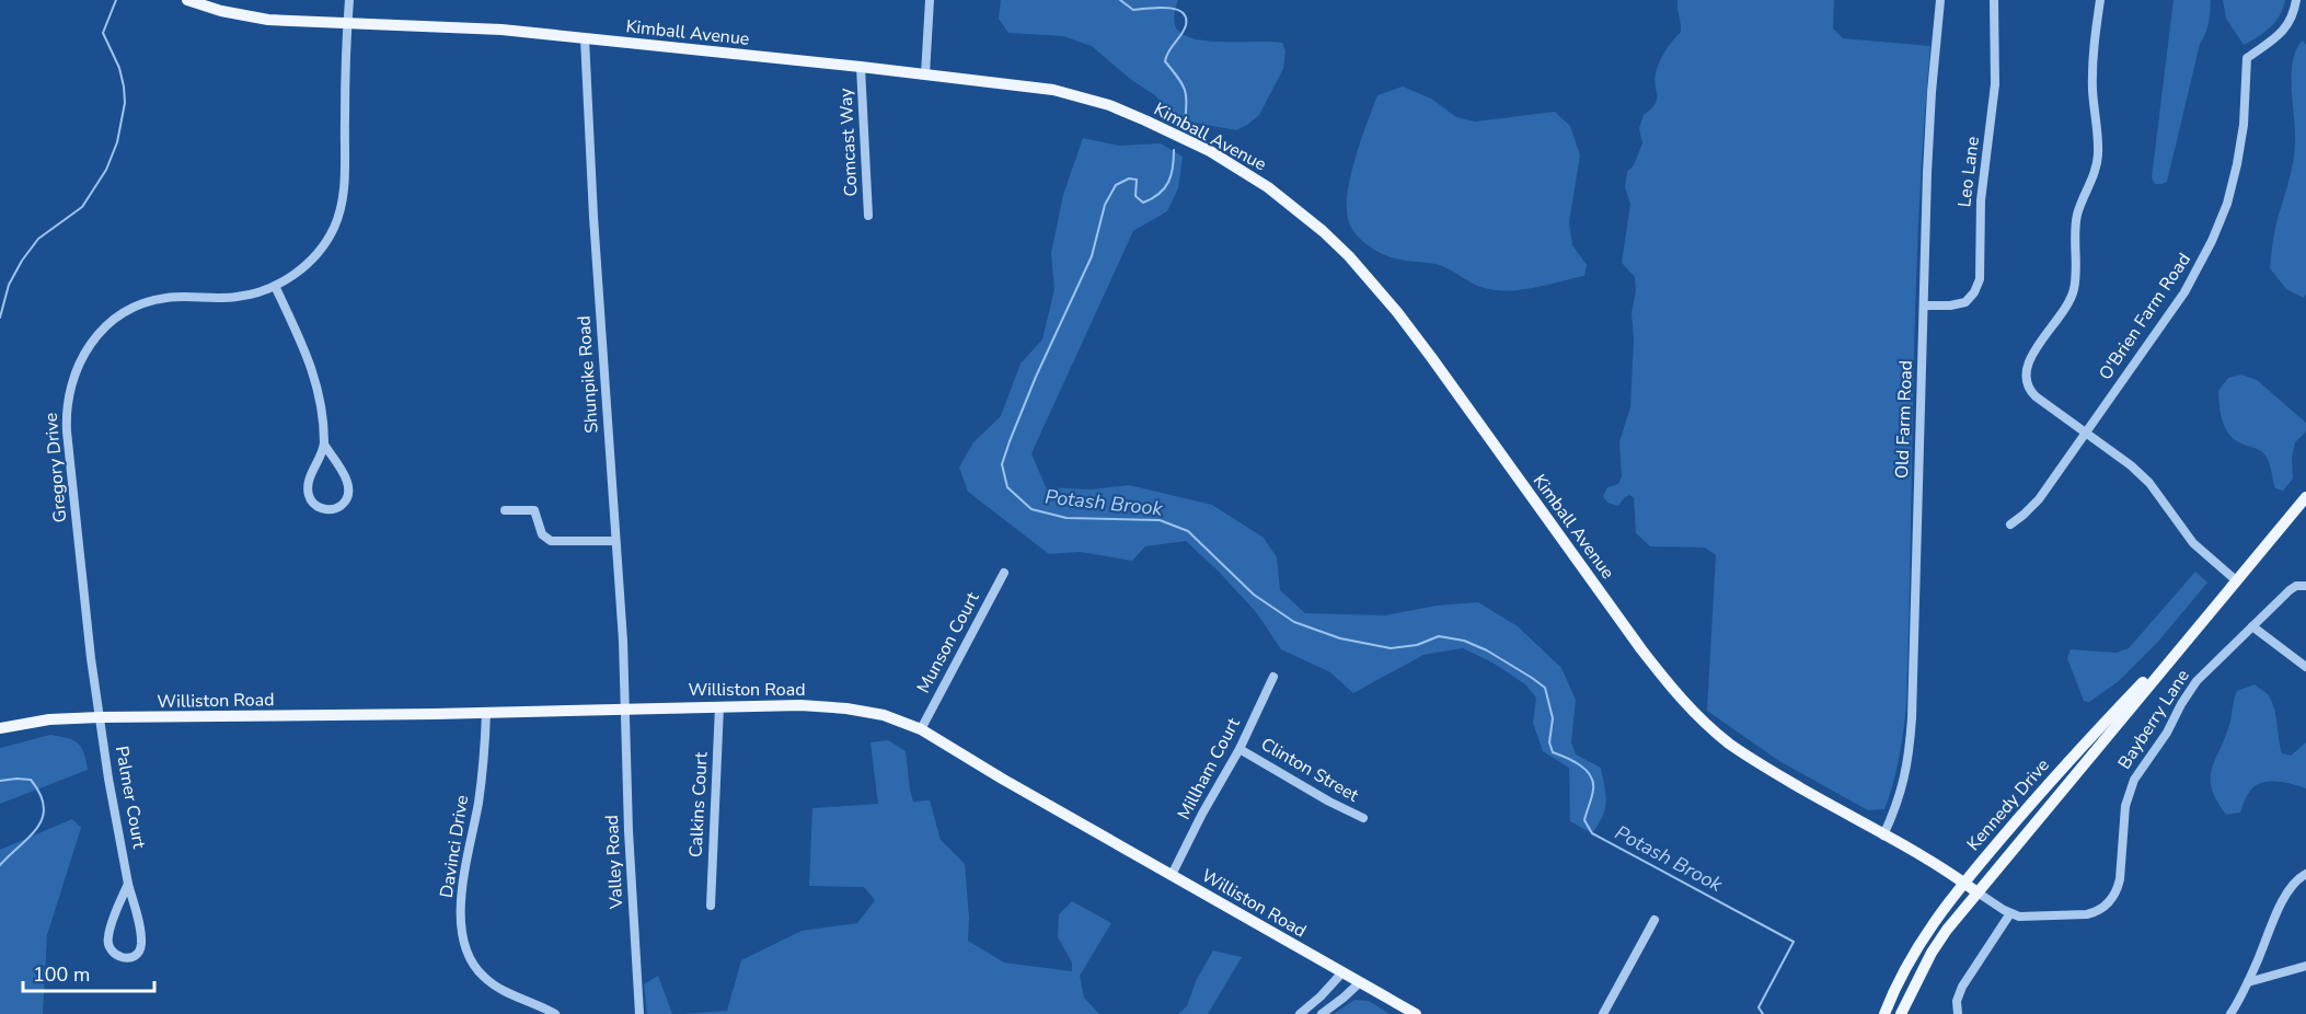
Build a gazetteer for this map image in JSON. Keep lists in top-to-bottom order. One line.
{"streets":{"main road":["Kimball Avenue","Williston Road","Kennedy Drive"],"street":["Comcast Way","Leo Lane","O'Brien Farm Road","Shunpike Road","Old Farm Road","Gregory Drive","Munson Court","Bayberry Lane","Millham Court","Clinton Street","Palmer Court","Calkins Court","Davinci Drive","Valley Road"]},"crossings":[["Kimball Avenue","Comcast Way"],["Kimball Avenue","Shunpike Road"],["Kimball Avenue","Old Farm Road"],["Kimball Avenue","Gregory Drive"],["Kimball Avenue","Bayberry Lane"],["Kimball Avenue","Kennedy Drive"],["Leo Lane","Old Farm Road"],["Shunpike Road","Williston Road"],["Shunpike Road","Valley Road"],["Gregory Drive","Williston Road"],["Gregory Drive","Palmer Court"],["Munson Court","Williston Road"],["Williston Road","Millham Court"],["Williston Road","Palmer Court"],["Williston Road","Calkins Court"],["Williston Road","Davinci Drive"],["Williston Road","Valley Road"],["Bayberry Lane","Kennedy Drive"],["Millham Court","Clinton Street"]],"water":["Potash Brook"],"scale_bar":"100 m"}
